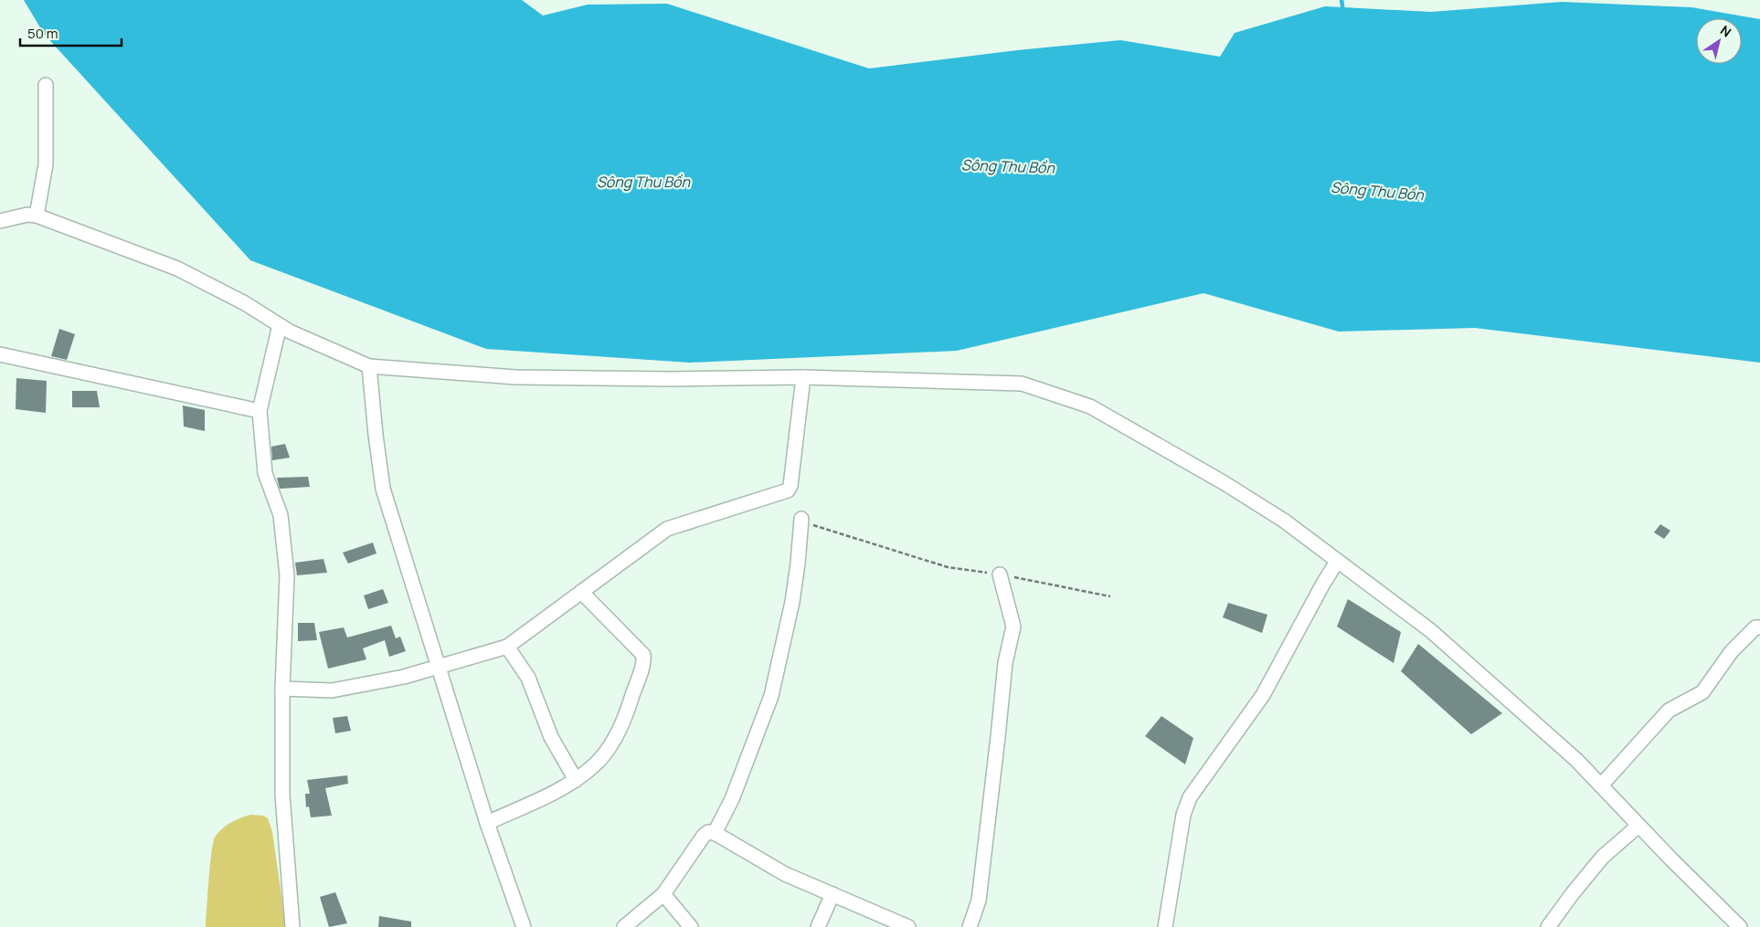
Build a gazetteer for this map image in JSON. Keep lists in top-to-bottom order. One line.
{"water":["Sông Thu Bồn"],"scale_bar":"50 m","north":"top right"}
